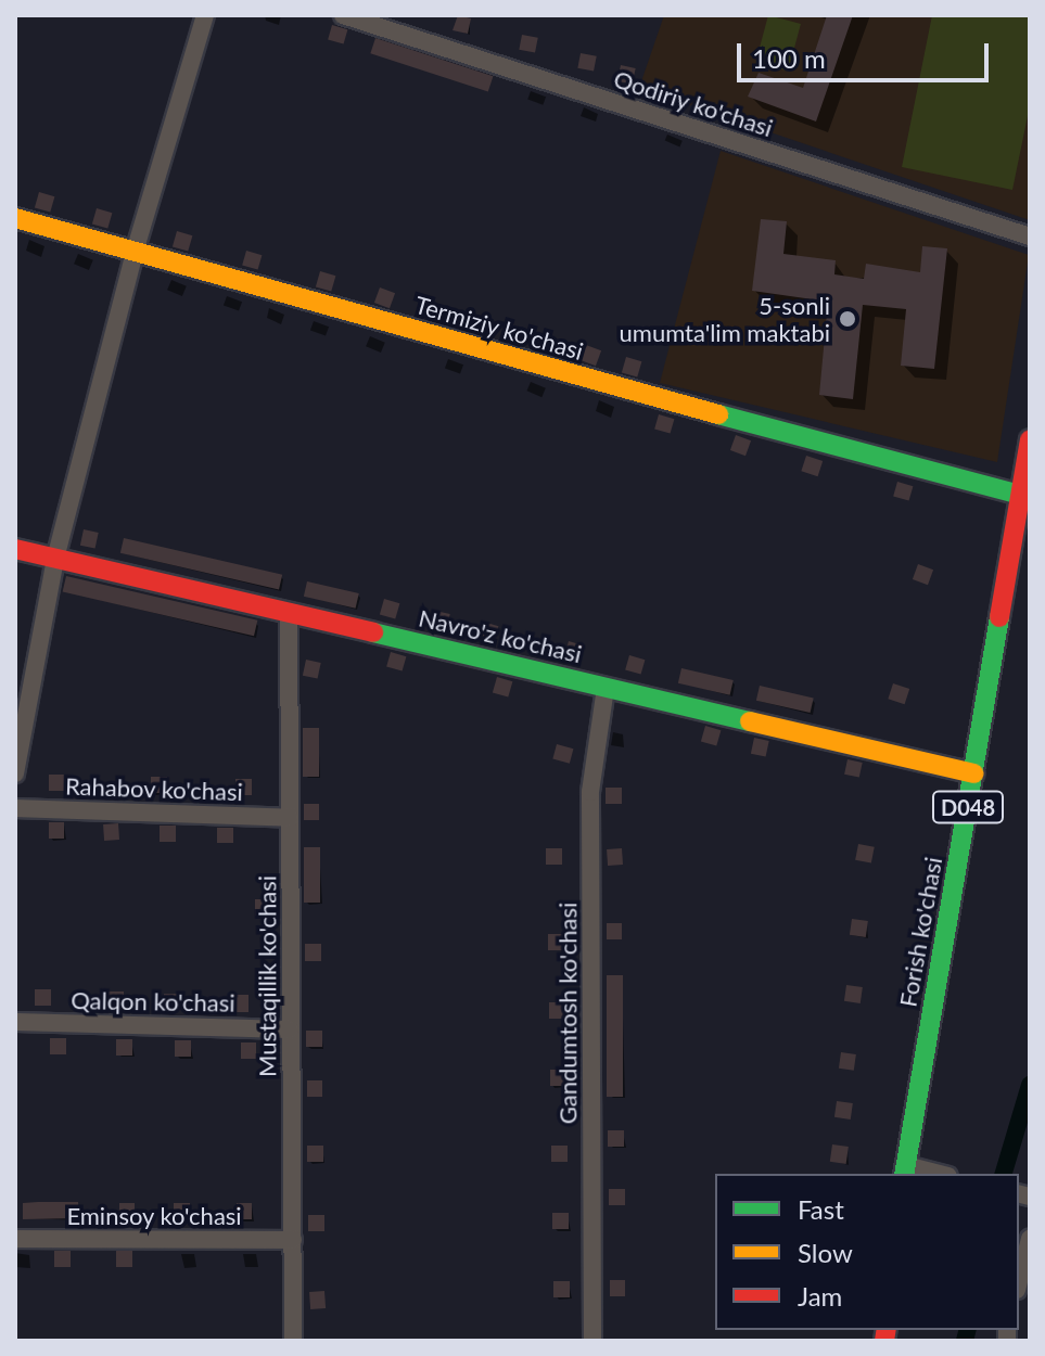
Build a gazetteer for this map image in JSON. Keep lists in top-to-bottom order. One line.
{"streets":{"street":["Qodiriy ko'chasi","Termiziy ko'chasi","Navro'z ko'chasi","Rahabov ko'chasi","D048","Forish ko'chasi","Mustaqillik ko'chasi","Qalqon ko'chasi","Gandumtosh ko'chasi","Eminsoy ko'chasi"]},"crossings":[["Termiziy ko'chasi","Forish ko'chasi"],["Navro'z ko'chasi","Forish ko'chasi"],["Navro'z ko'chasi","Mustaqillik ko'chasi"],["Navro'z ko'chasi","Gandumtosh ko'chasi"],["Rahabov ko'chasi","Mustaqillik ko'chasi"],["Mustaqillik ko'chasi","Qalqon ko'chasi"],["Mustaqillik ko'chasi","Eminsoy ko'chasi"]],"places":["5-sonli umumta'lim maktabi"],"legend":["Fast","Slow","Jam"],"scale_bar":"100 m"}
